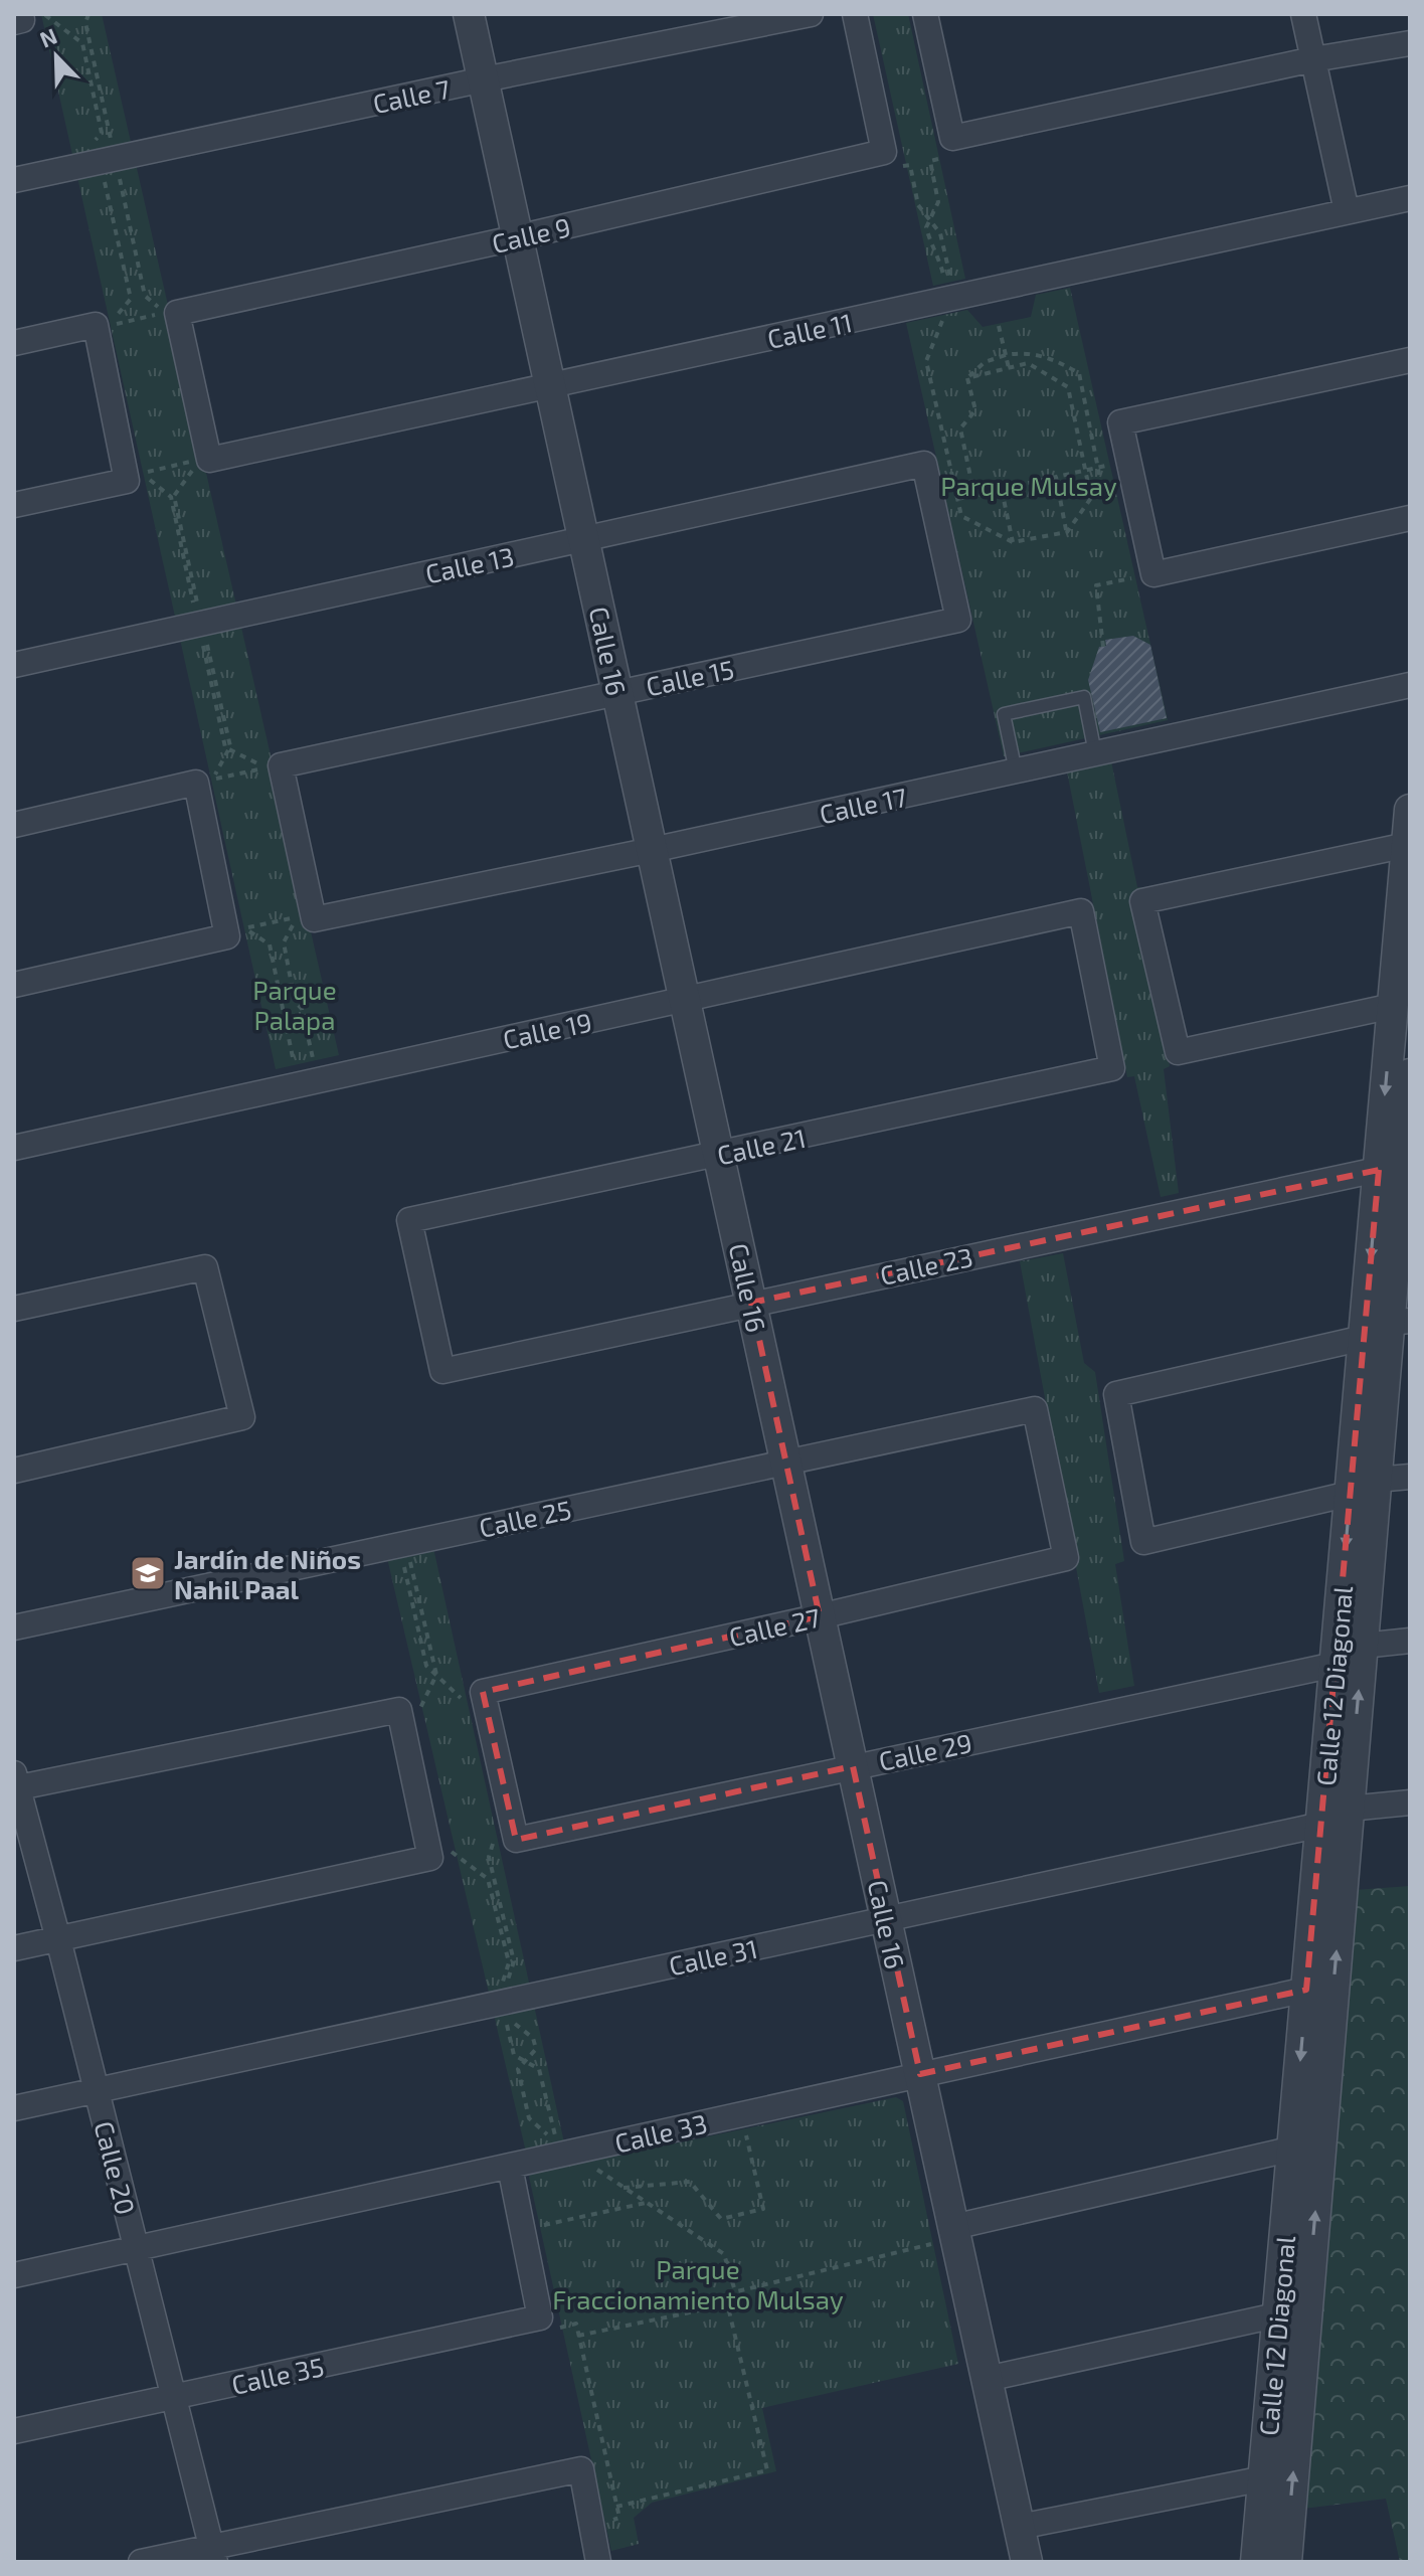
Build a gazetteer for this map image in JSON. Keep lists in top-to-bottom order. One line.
{"streets":{"street":["Calle 7","Calle 9","Calle 11","Calle 13","Calle 16","Calle 15","Calle 17","Calle 19","Calle 21","Calle 23","Calle 25","Calle 27","Calle 12 Diagonal","Calle 29","Calle 31","Calle 33","Calle 20","Calle 35"]},"crossings":[["Calle 7","Calle 16"],["Calle 9","Calle 16"],["Calle 11","Calle 16"],["Calle 13","Calle 16"],["Calle 13","Calle 15"],["Calle 16","Calle 15"],["Calle 16","Calle 17"],["Calle 16","Calle 19"],["Calle 16","Calle 21"],["Calle 16","Calle 23"],["Calle 16","Calle 25"],["Calle 16","Calle 27"],["Calle 16","Calle 29"],["Calle 16","Calle 31"],["Calle 16","Calle 33"],["Calle 19","Calle 21"],["Calle 21","Calle 23"],["Calle 23","Calle 12 Diagonal"],["Calle 25","Calle 27"],["Calle 12 Diagonal","Calle 29"],["Calle 12 Diagonal","Calle 31"],["Calle 12 Diagonal","Calle 33"],["Calle 31","Calle 20"],["Calle 33","Calle 20"],["Calle 20","Calle 35"]],"parks":["Parque Mulsay","Parque Palapa","Parque Fraccionamiento Mulsay"],"places":{"school or university":["Jardín de Niños Nahil Paal"]},"north":"top left"}
